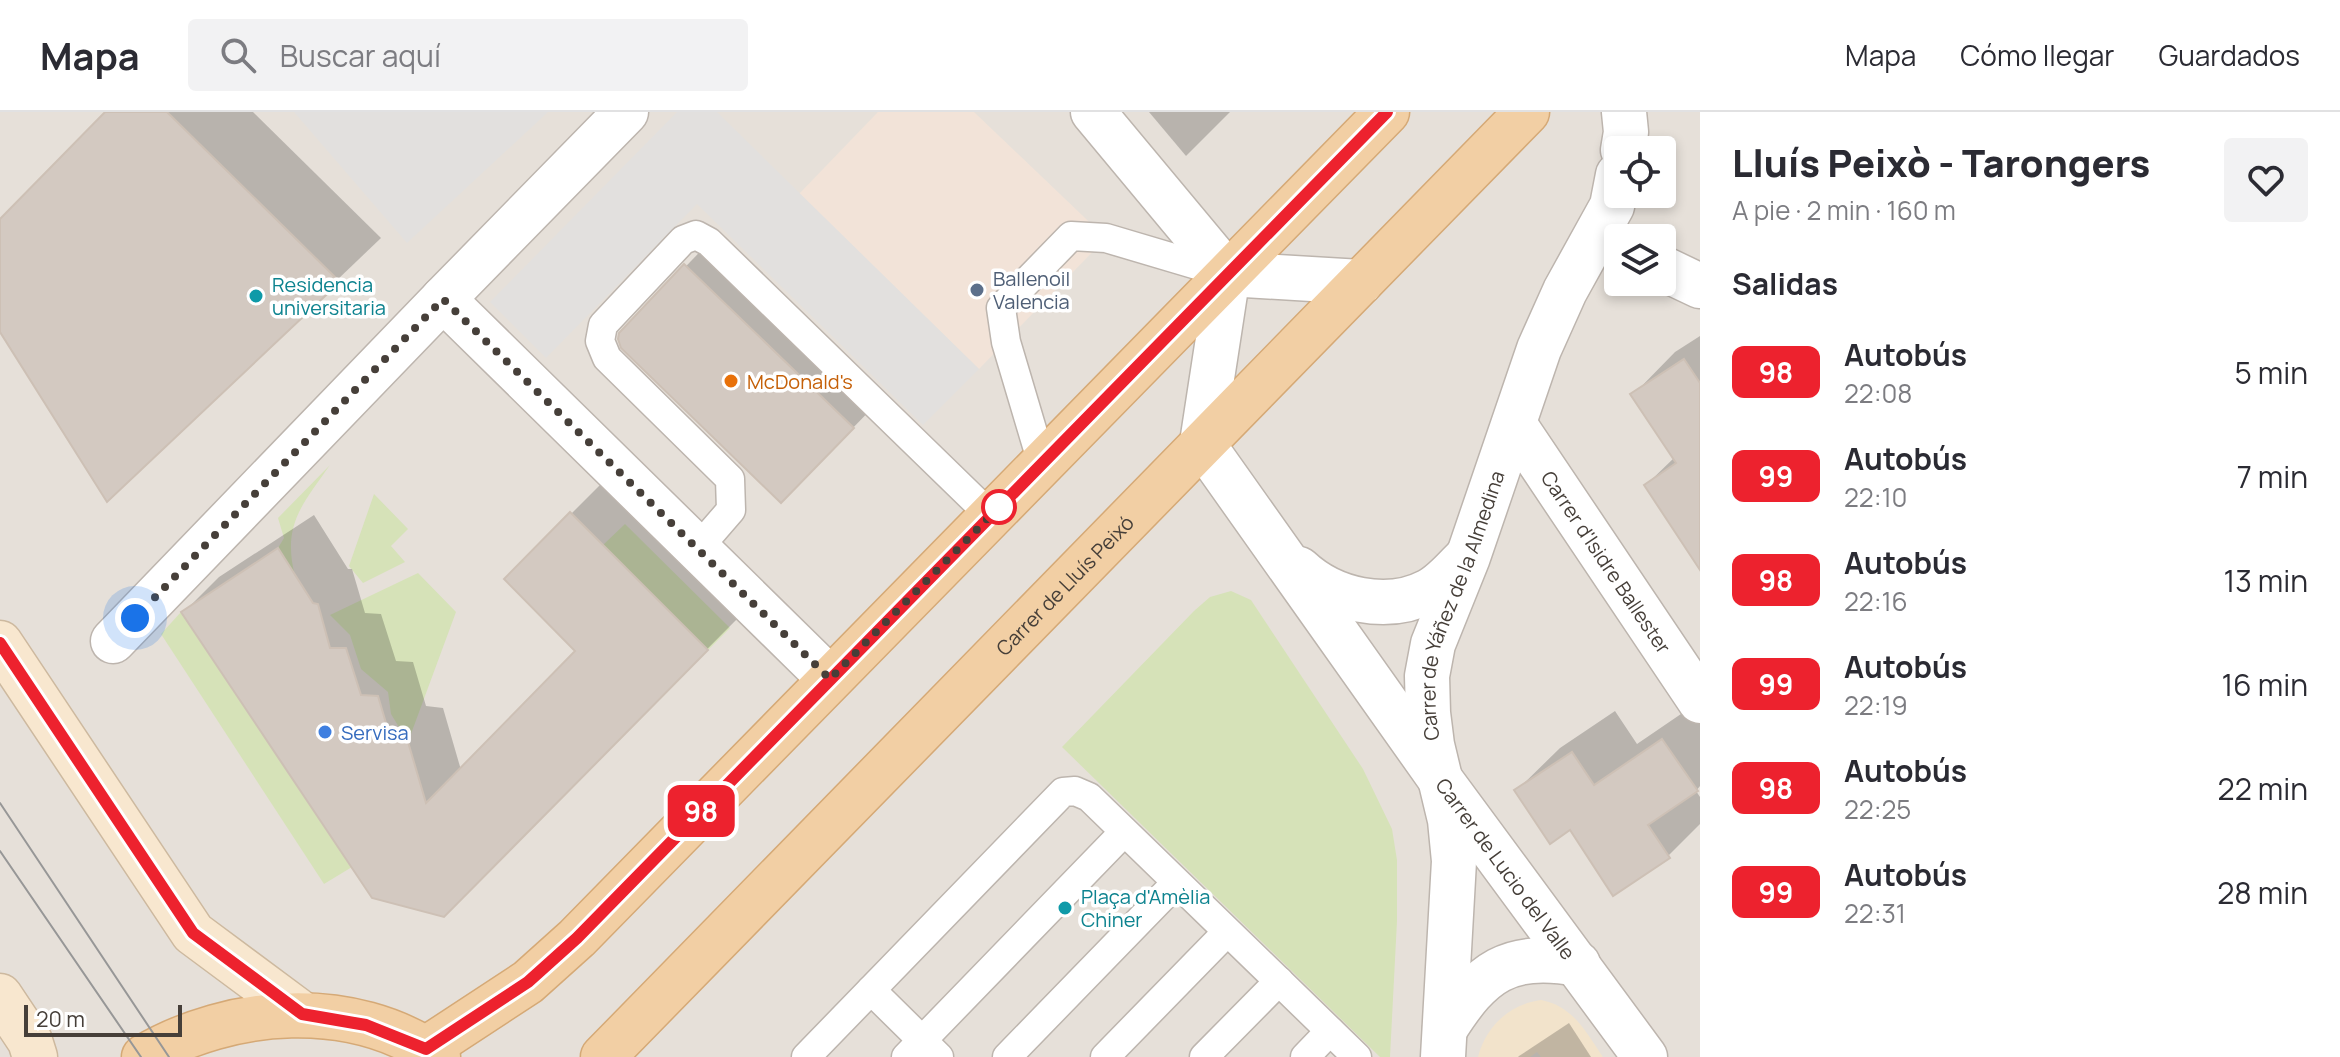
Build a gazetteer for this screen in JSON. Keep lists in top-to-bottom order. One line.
{"streets":{"main road":["Carrer de Lluís Peixó"],"street":["Carrer d'Isidre Ballester","Carrer de Yáñez de la Almedina","Carrer de Lucio del Valle"]},"crossings":[["Carrer d'Isidre Ballester","Carrer de Yáñez de la Almedina"],["Carrer de Lluís Peixó","Carrer de Lucio del Valle"],["Carrer de Yáñez de la Almedina","Carrer de Lucio del Valle"]],"places":["Ballenoil Valencia","Residencia universitaria","McDonald's","Servisa","Plaça d'Amèlia Chiner"],"lines":["bus line 98"],"scale_bar":"20 m","page":{"header":"Mapa","search":"Buscar aquí","nav":["Mapa","Cómo llegar","Guardados"],"on_map":"98","heading":[["Lluís Peixò - Tarongers","A pie · 2 min · 160 m"],"Salidas"],"list":[{"mark":"98","name":"Autobús","note":"22:08","value":"5 min"},{"mark":"99","name":"Autobús","note":"22:10","value":"7 min"},{"mark":"98","name":"Autobús","note":"22:16","value":"13 min"},{"mark":"99","name":"Autobús","note":"22:19","value":"16 min"},{"mark":"98","name":"Autobús","note":"22:25","value":"22 min"},{"mark":"99","name":"Autobús","note":"22:31","value":"28 min"}],"scale":"20 m"}}
